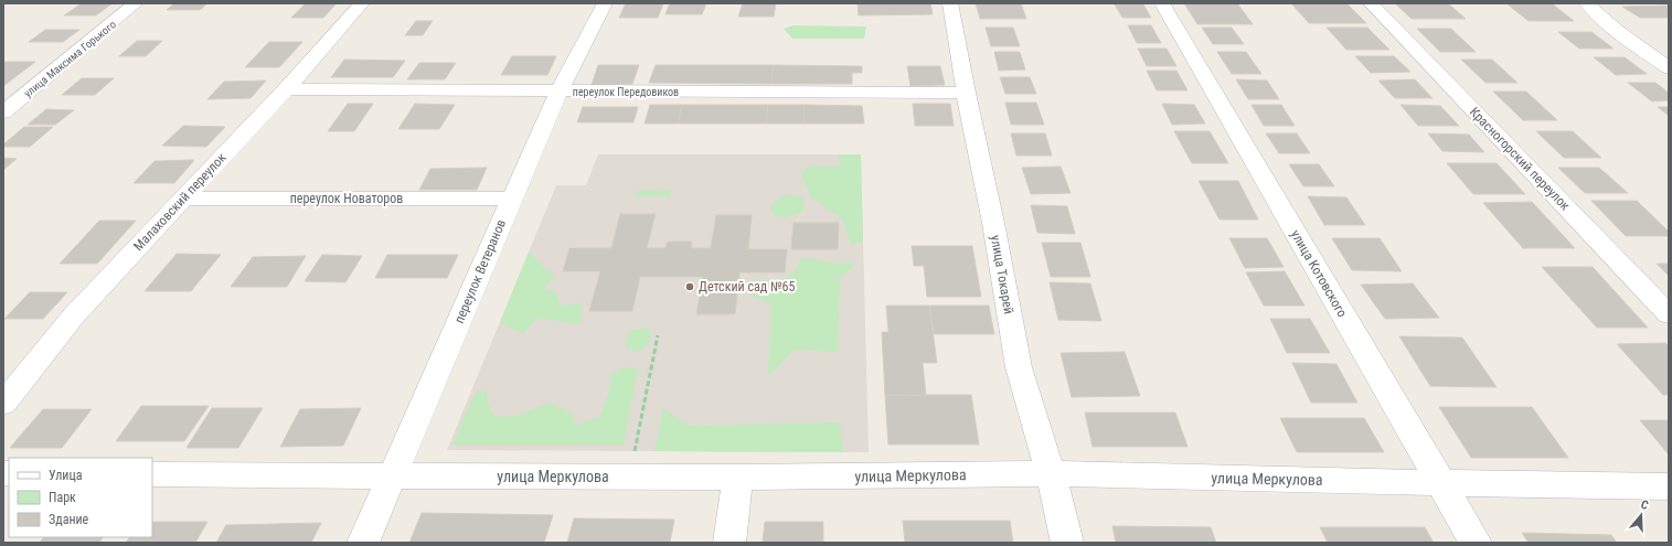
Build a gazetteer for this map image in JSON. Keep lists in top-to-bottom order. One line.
{"streets":{"street":["улица Максима Горького","переулок Передовиков","Красногорский переулок","переулок Новаторов","Малаховский переулок","переулок Ветеранов","улица Котовского","улица Токарей","улица Меркулова"]},"crossings":[["переулок Передовиков","Малаховский переулок"],["переулок Передовиков","переулок Ветеранов"],["переулок Передовиков","улица Токарей"],["переулок Новаторов","Малаховский переулок"],["переулок Новаторов","переулок Ветеранов"],["переулок Ветеранов","улица Меркулова"],["улица Котовского","улица Меркулова"],["улица Токарей","улица Меркулова"]],"places":["Детский сад №65"],"legend":["Улица","Парк","Здание"],"north":"top"}
